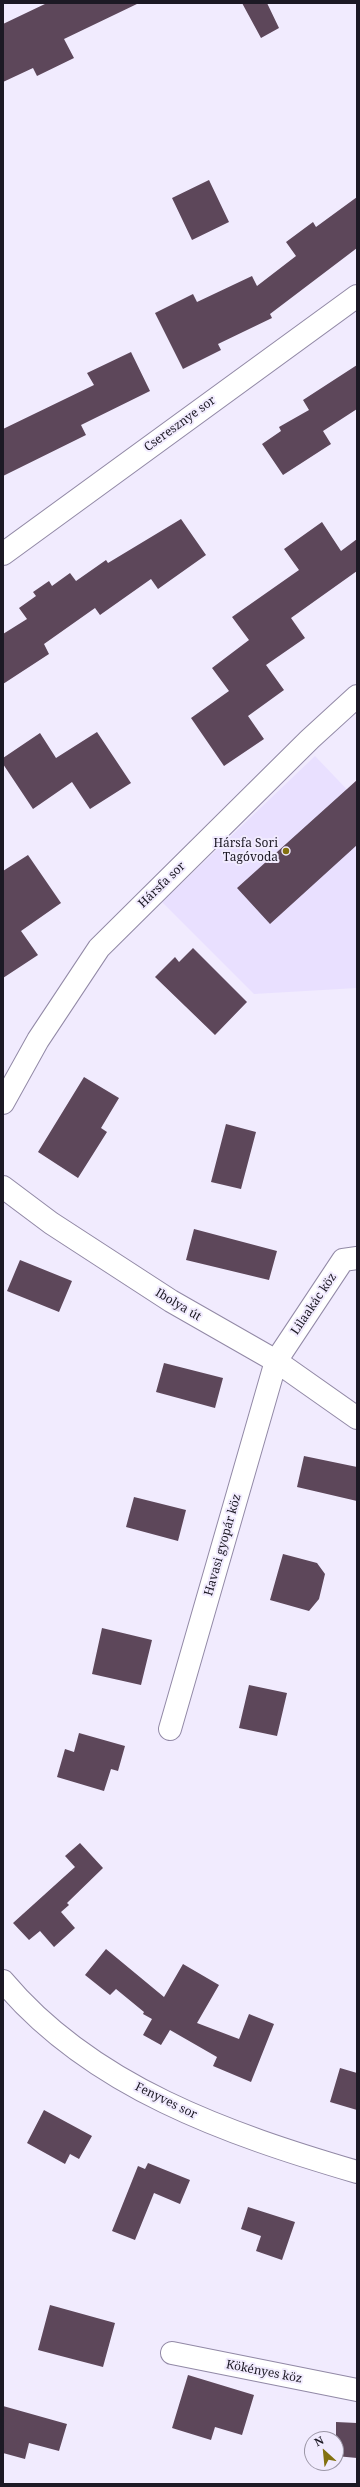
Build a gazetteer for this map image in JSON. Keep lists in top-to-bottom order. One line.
{"streets":{"street":["Cseresznye sor","Hársfa sor","Lilaakác köz","Ibolya út","Havasi gyopár köz","Fenyves sor","Kökényes köz"]},"crossings":[["Lilaakác köz","Ibolya út"],["Lilaakác köz","Havasi gyopár köz"],["Ibolya út","Havasi gyopár köz"]],"places":["Hársfa Sori Tagóvoda"],"north":"top left"}
